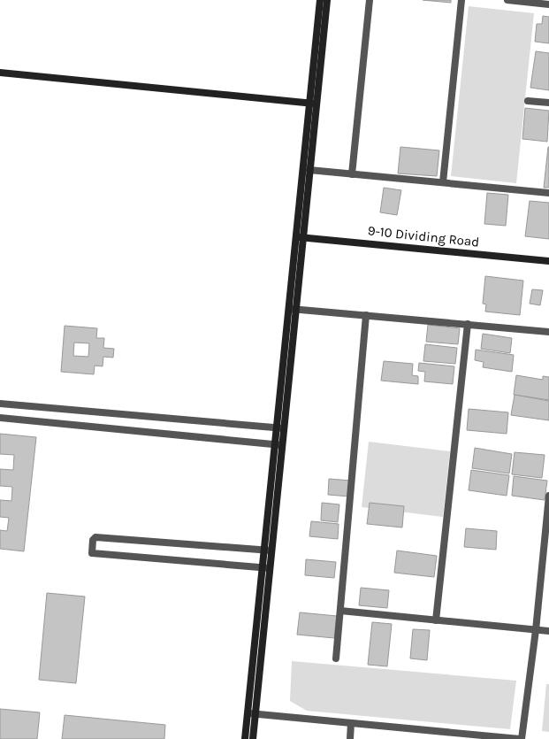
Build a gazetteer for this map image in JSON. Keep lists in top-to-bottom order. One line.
{"streets":{"street":["9-10 Dividing Road"]}}
